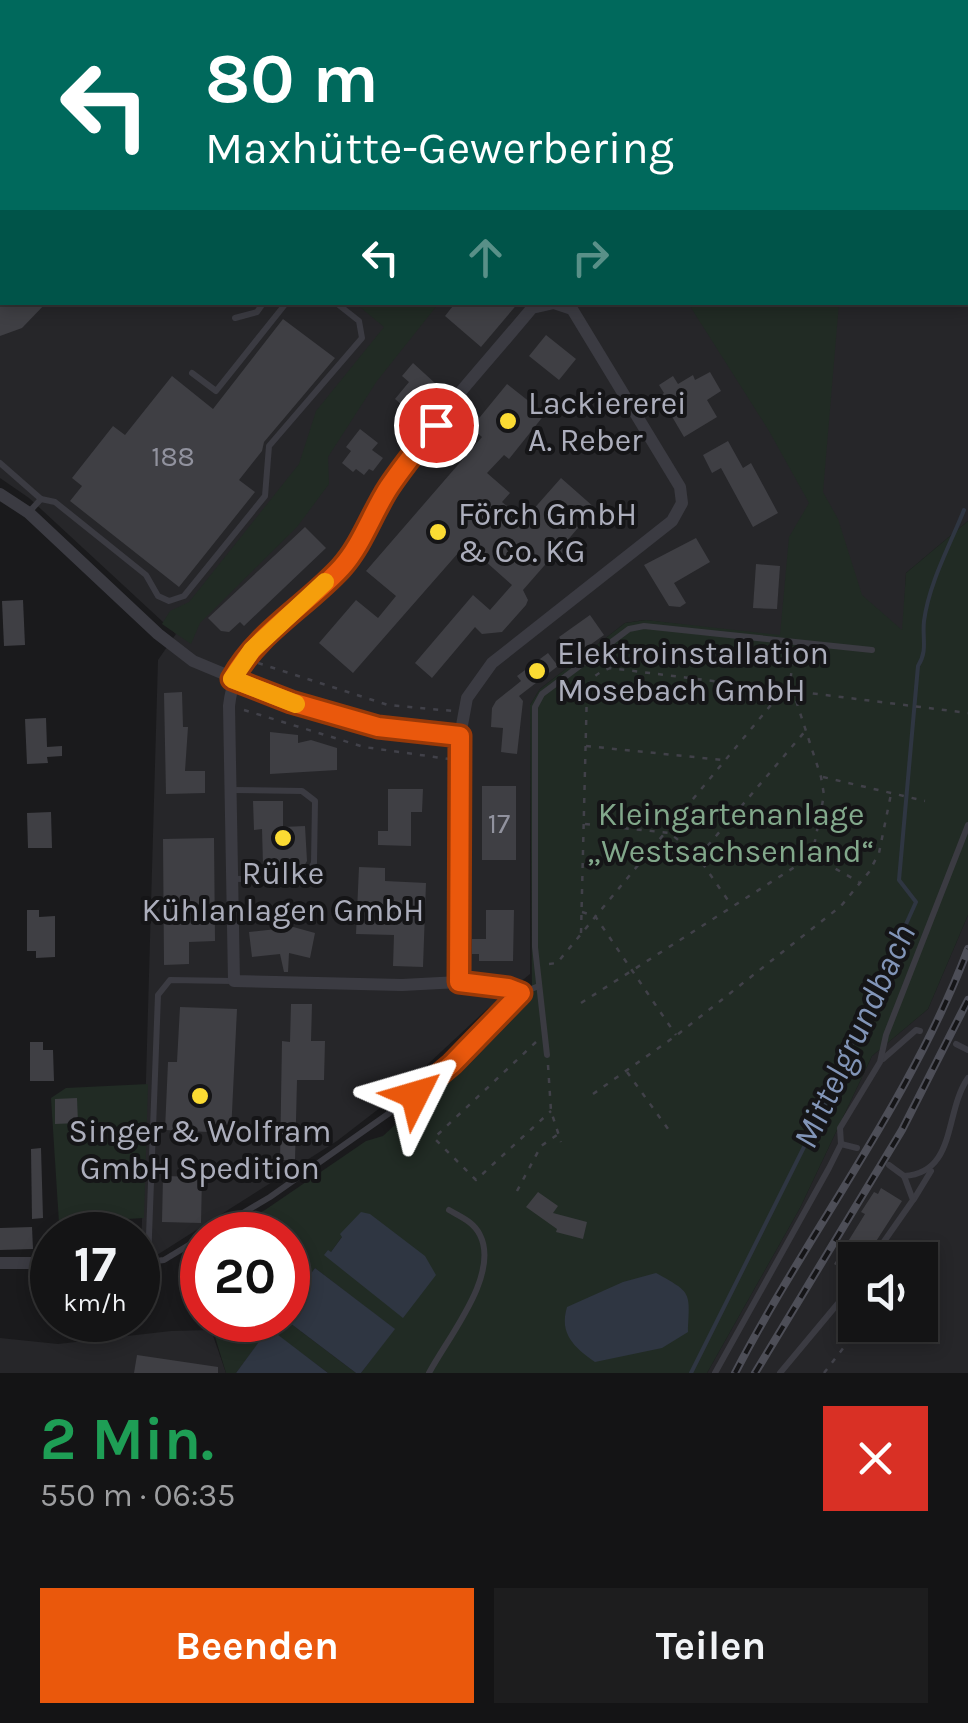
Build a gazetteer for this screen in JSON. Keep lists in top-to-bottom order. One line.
{"water":["Mittelgrundbach"],"parks":["Kleingartenanlage „Westsachsenland“"],"places":["Lackiererei A. Reber","Förch GmbH & Co. KG","Elektroinstallation Mosebach GmbH","Rülke Kühlanlagen GmbH","Singer & Wolfram GmbH Spedition"],"house_numbers":["188","17"],"page":{"turn":["80 m","Maxhütte-Gewerbering"],"speed":"17 km/h","limit":"20","heading":["2 Min.","550 m · 06:35"],"buttons":["Beenden","Teilen"]}}
